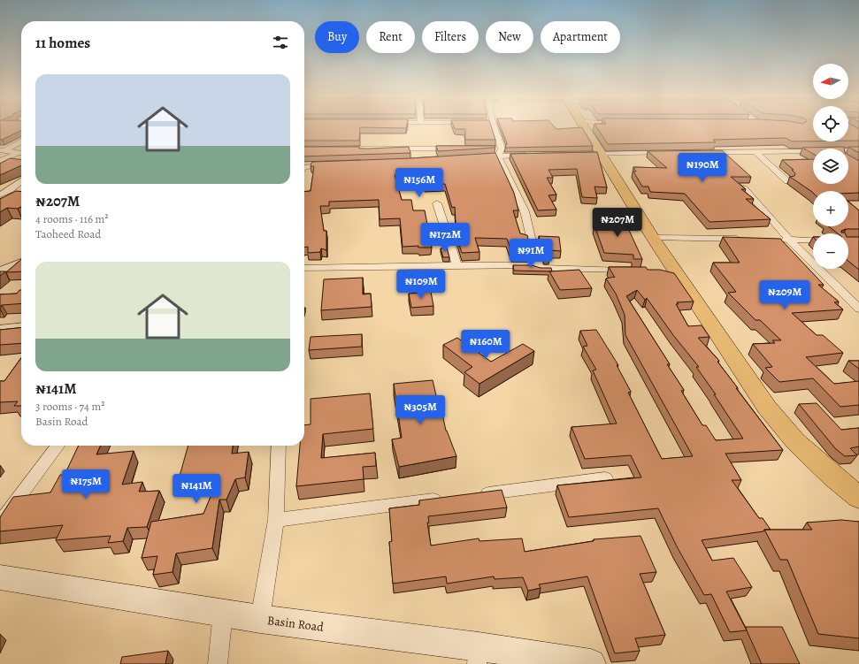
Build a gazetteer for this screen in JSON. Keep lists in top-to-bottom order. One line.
{"streets":{"street":["Basin Road"]},"north":"left","page":{"chip":["Buy","Rent","Filters","New","Apartment"],"heading":"11 homes","map_buttons":["+","−"],"list":[{"name":"₦207M","note":"4 rooms · 116 m² · Taoheed Road"},{"name":"₦141M","note":"3 rooms · 74 m² · Basin Road"}],"price":["₦190M","₦156M","₦207M","₦172M","₦91M","₦109M","₦209M","₦160M","₦305M","₦175M","₦141M"]}}
